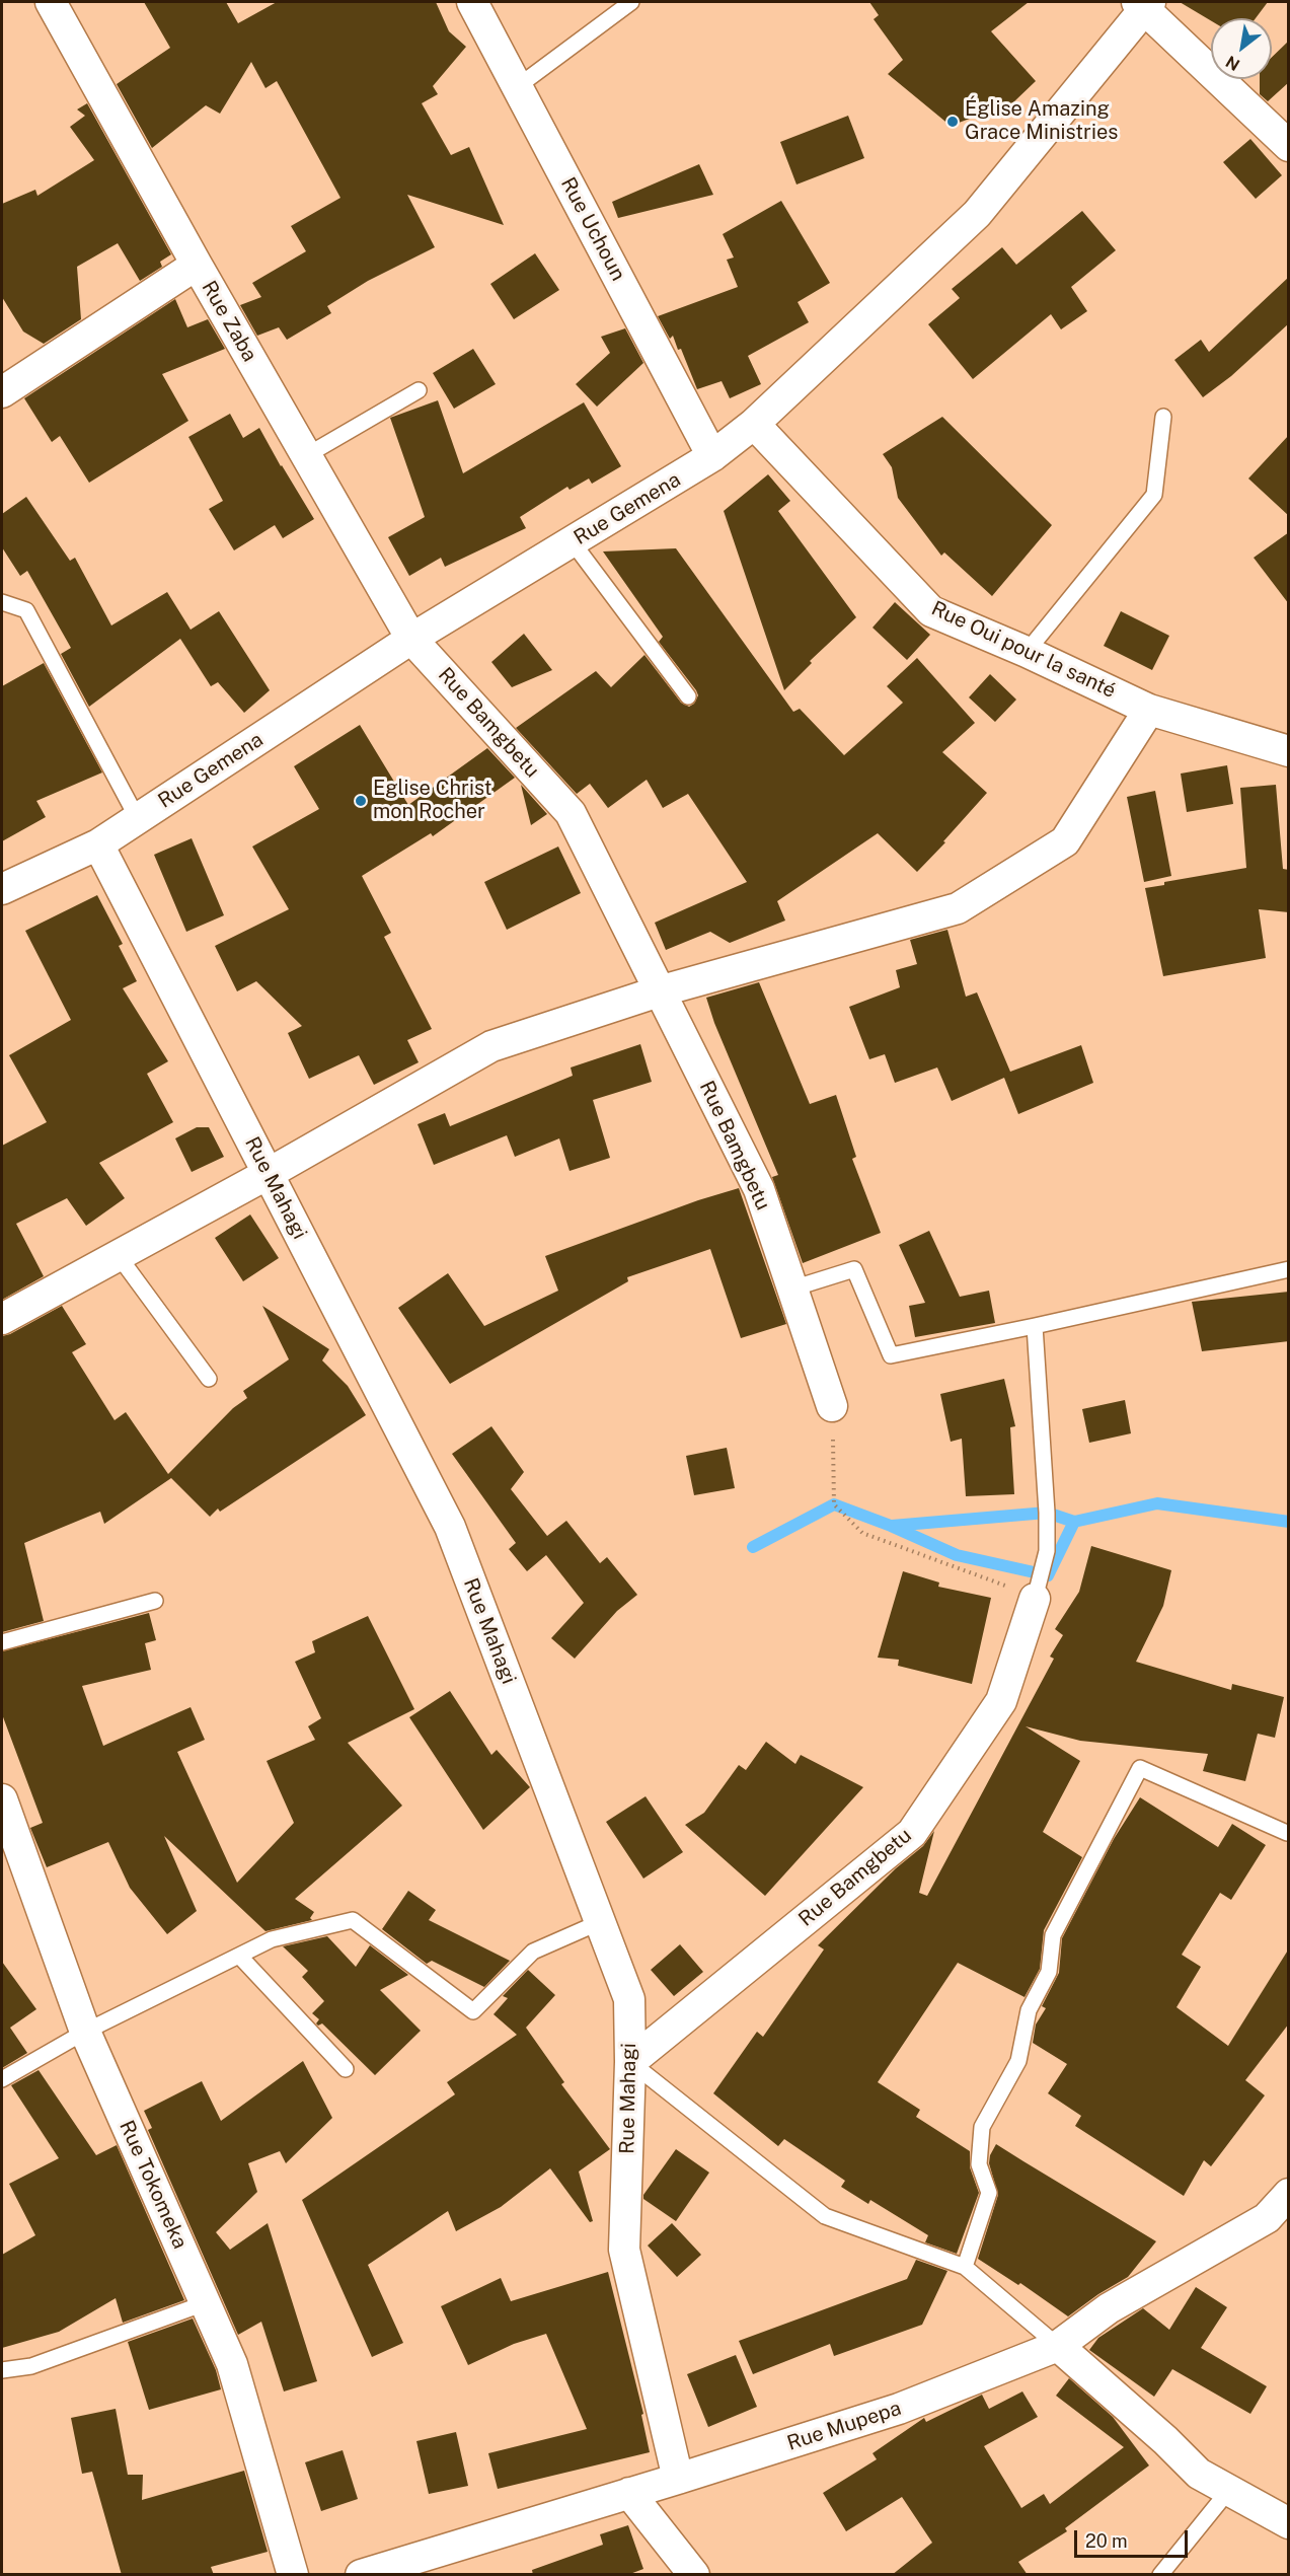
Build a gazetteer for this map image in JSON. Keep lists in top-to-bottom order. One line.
{"streets":{"street":["Rue Uchoun","Rue Zaba","Rue Gemena","Rue Oui pour la santé","Rue Bamgbetu","Rue Mahagi","Rue Tokomeka","Rue Mupepa"]},"crossings":[["Rue Uchoun","Rue Gemena"],["Rue Zaba","Rue Gemena"],["Rue Zaba","Rue Bamgbetu"],["Rue Gemena","Rue Oui pour la santé"],["Rue Gemena","Rue Bamgbetu"],["Rue Gemena","Rue Mahagi"],["Rue Bamgbetu","Rue Mahagi"],["Rue Mahagi","Rue Mupepa"]],"places":["Église Amazing Grace Ministries","Eglise Christ mon Rocher"],"scale_bar":"20 m","north":"bottom left"}
